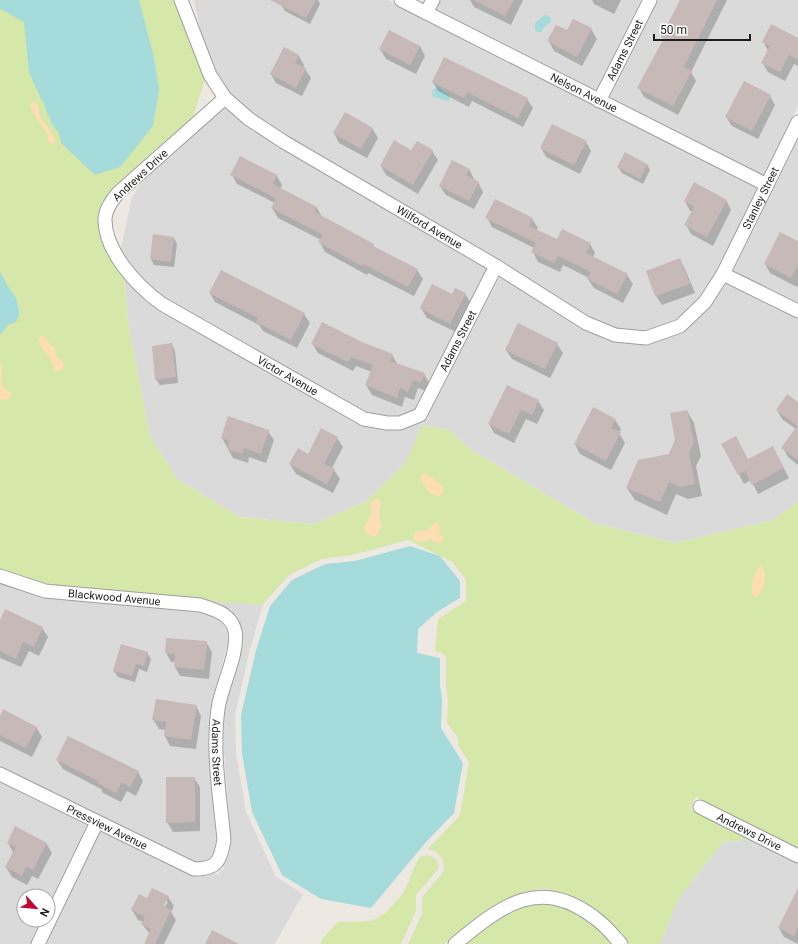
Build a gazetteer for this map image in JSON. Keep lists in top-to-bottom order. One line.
{"streets":{"street":["Adams Street","Nelson Avenue","Andrews Drive","Stanley Street","Wilford Avenue","Victor Avenue","Blackwood Avenue","Pressview Avenue"]},"crossings":[["Adams Street","Nelson Avenue"],["Adams Street","Wilford Avenue"],["Adams Street","Victor Avenue"],["Adams Street","Blackwood Avenue"],["Adams Street","Pressview Avenue"],["Nelson Avenue","Stanley Street"],["Andrews Drive","Wilford Avenue"],["Andrews Drive","Victor Avenue"],["Stanley Street","Wilford Avenue"]],"scale_bar":"50 m","north":"bottom right"}
